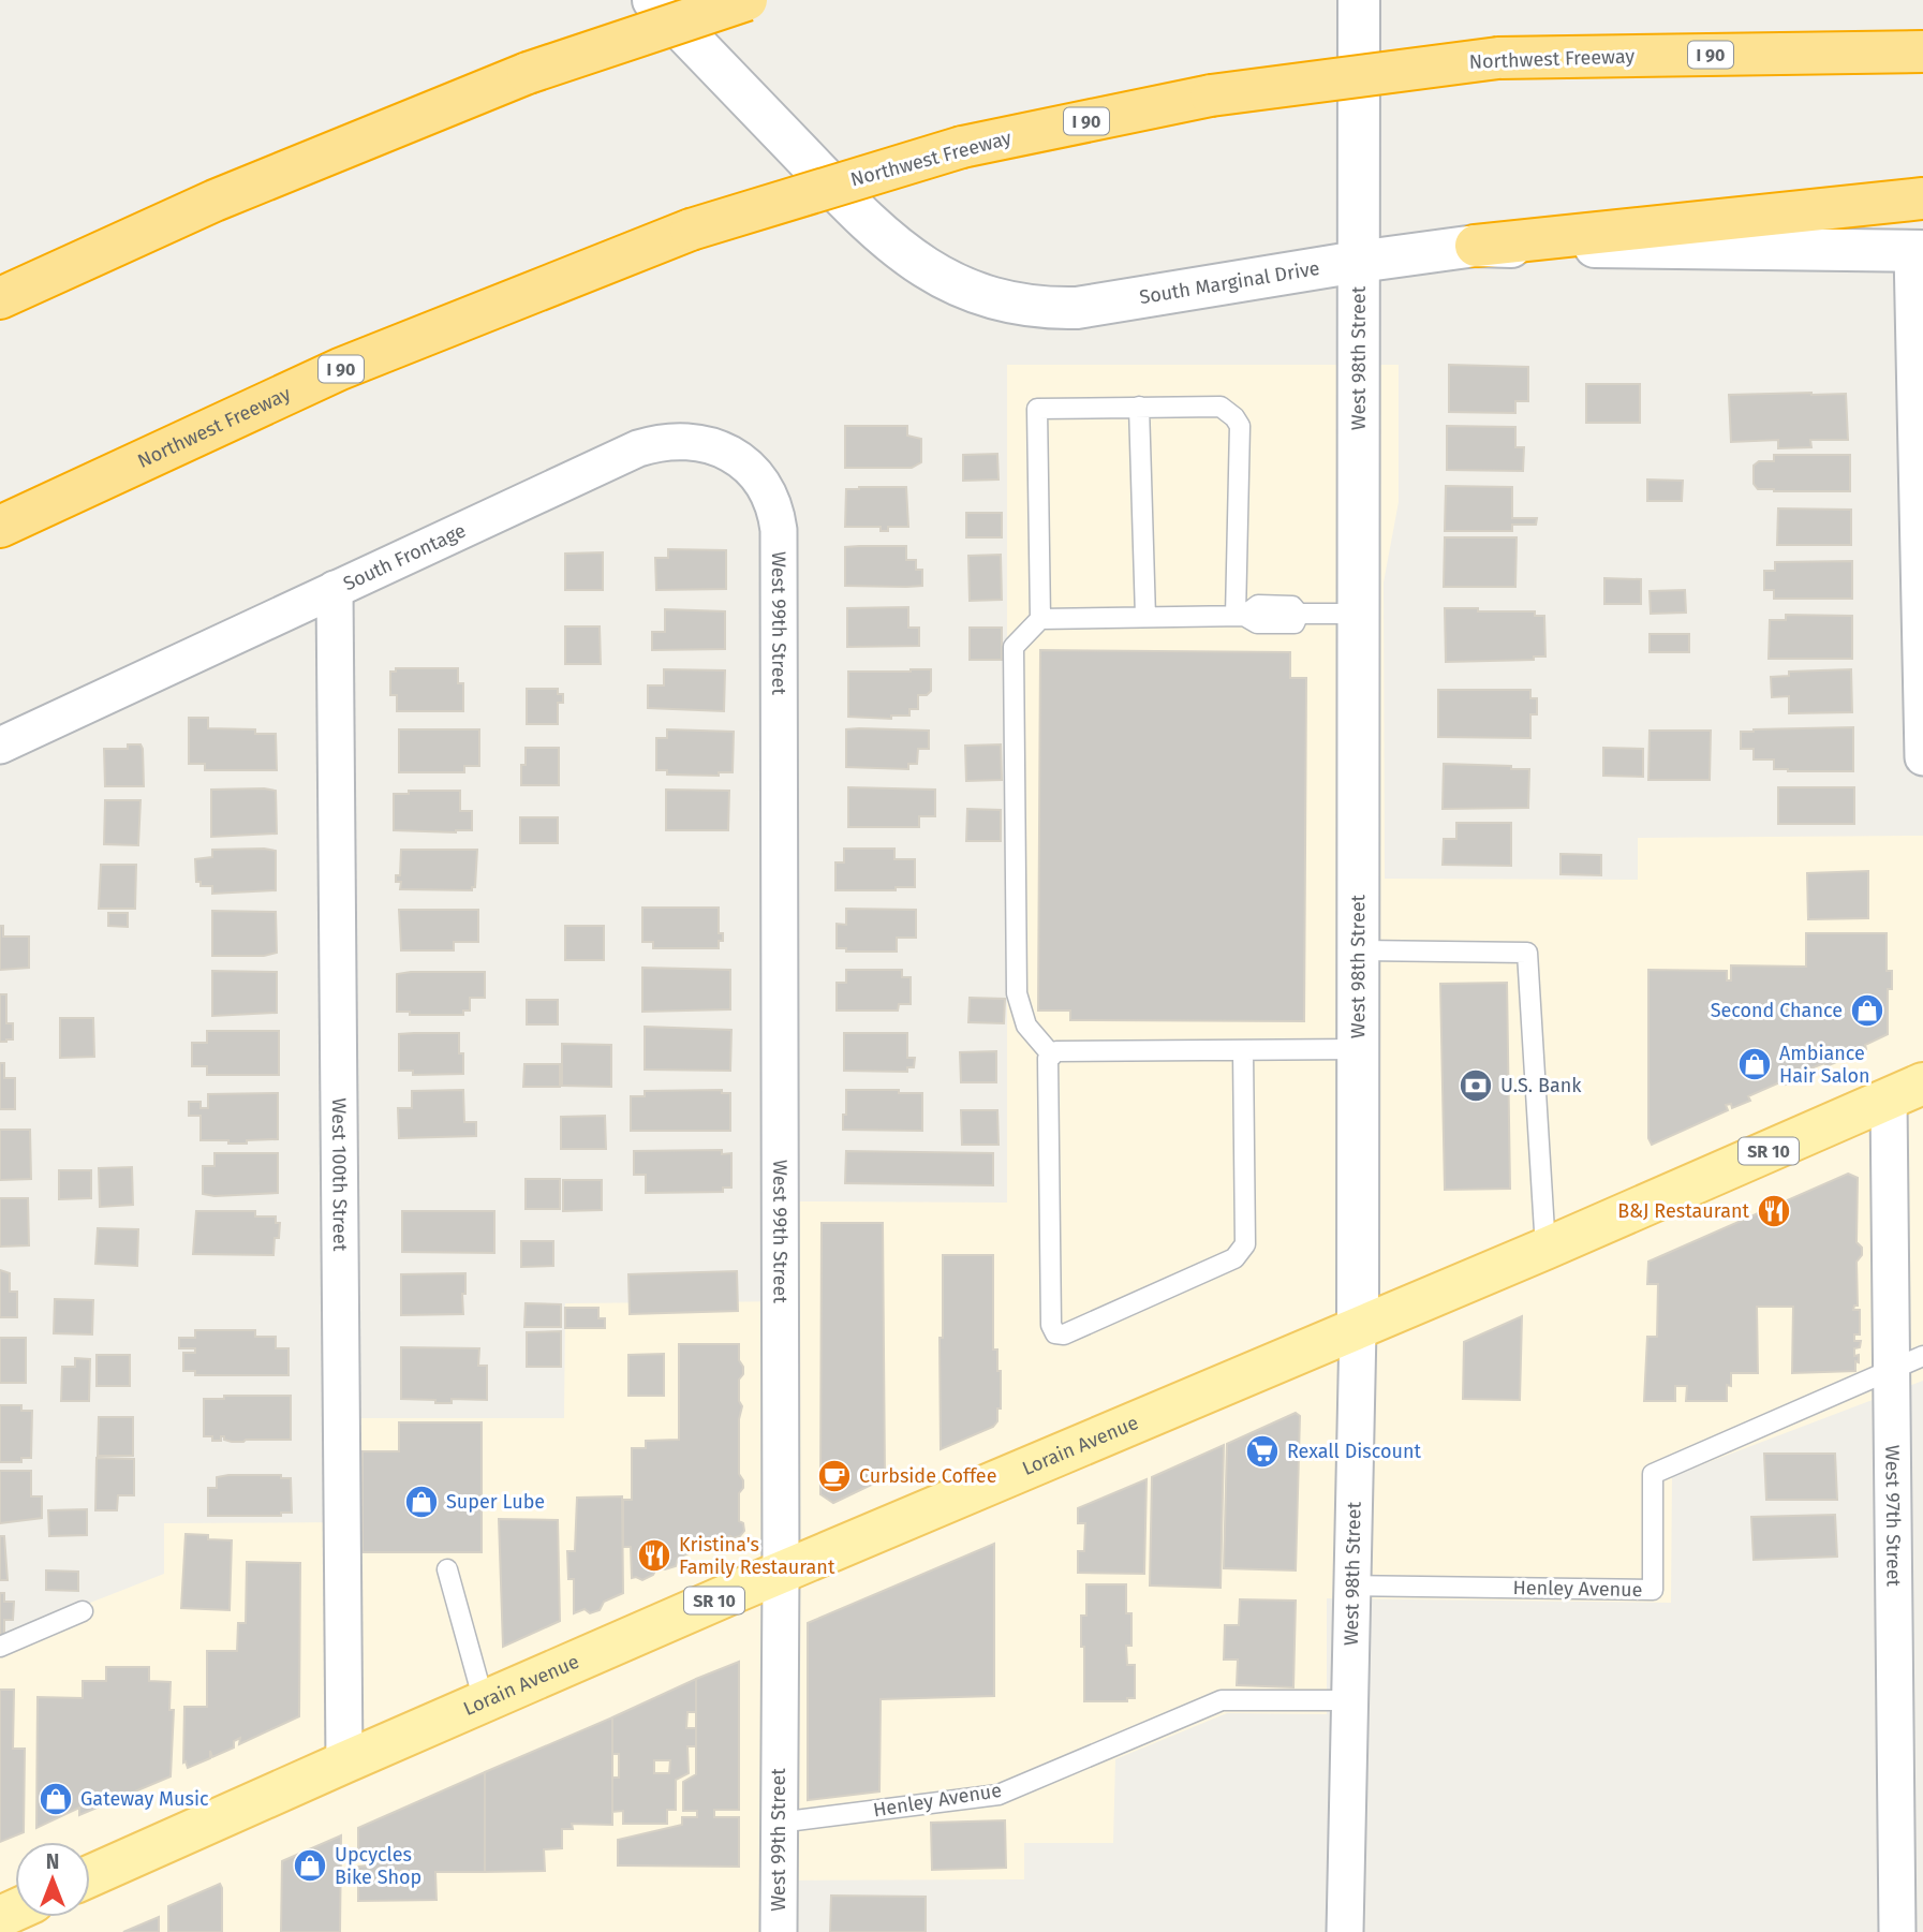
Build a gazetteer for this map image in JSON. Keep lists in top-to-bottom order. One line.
{"streets":{"highway":["I 90","Northwest Freeway"],"main road":["SR 10","Lorain Avenue"],"street":["South Marginal Drive","West 98th Street","South Frontage","West 99th Street","West 100th Street","West 97th Street"],"lane":["Henley Avenue"]},"crossings":[["South Marginal Drive","West 98th Street"],["West 98th Street","Lorain Avenue"],["West 98th Street","Henley Avenue"],["South Frontage","West 99th Street"],["South Frontage","West 100th Street"],["West 99th Street","Lorain Avenue"],["West 99th Street","Henley Avenue"],["West 100th Street","Lorain Avenue"],["Lorain Avenue","West 97th Street"],["West 97th Street","Henley Avenue"]],"places":{"shop":["Second Chance","Ambiance Hair Salon","Super Lube","Gateway Music","Upcycles Bike Shop"],"bank":["U.S. Bank"],"restaurant":["B&J Restaurant","Kristina's Family Restaurant"],"supermarket":["Rexall Discount"],"cafe":["Curbside Coffee"]},"north":"top"}
